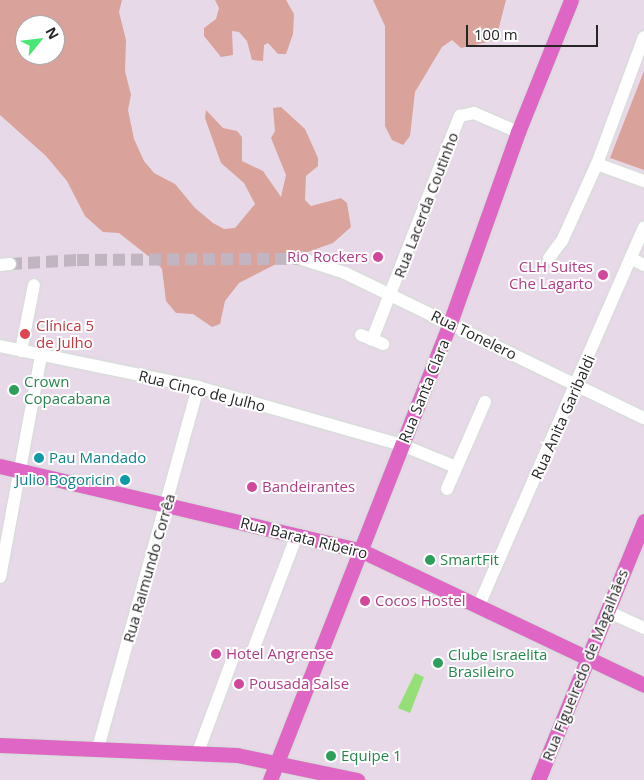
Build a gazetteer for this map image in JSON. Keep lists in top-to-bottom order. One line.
{"streets":{"main road":["Rua Santa Clara","Rua Barata Ribeiro","Rua Figueiredo de Magalhães"],"street":["Rua Lacerda Coutinho","Rua Tonelero","Rua Cinco de Julho","Rua Anita Garibaldi","Rua Raimundo Corrêa"]},"crossings":[["Rua Lacerda Coutinho","Rua Tonelero"],["Rua Lacerda Coutinho","Rua Santa Clara"],["Rua Tonelero","Rua Santa Clara"],["Rua Tonelero","Rua Anita Garibaldi"],["Rua Cinco de Julho","Rua Santa Clara"],["Rua Cinco de Julho","Rua Raimundo Corrêa"],["Rua Santa Clara","Rua Barata Ribeiro"],["Rua Anita Garibaldi","Rua Barata Ribeiro"],["Rua Barata Ribeiro","Rua Raimundo Corrêa"],["Rua Barata Ribeiro","Rua Figueiredo de Magalhães"]],"places":["Rio Rockers","CLH Suites Che Lagarto","Clínica 5 de Julho","Crown Copacabana","Pau Mandado","Julio Bogoricin","Bandeirantes","SmartFit","Cocos Hostel","Hotel Angrense","Clube Israelita Brasileiro","Pousada Salse","Equipe 1"],"scale_bar":"100 m","north":"top right"}
